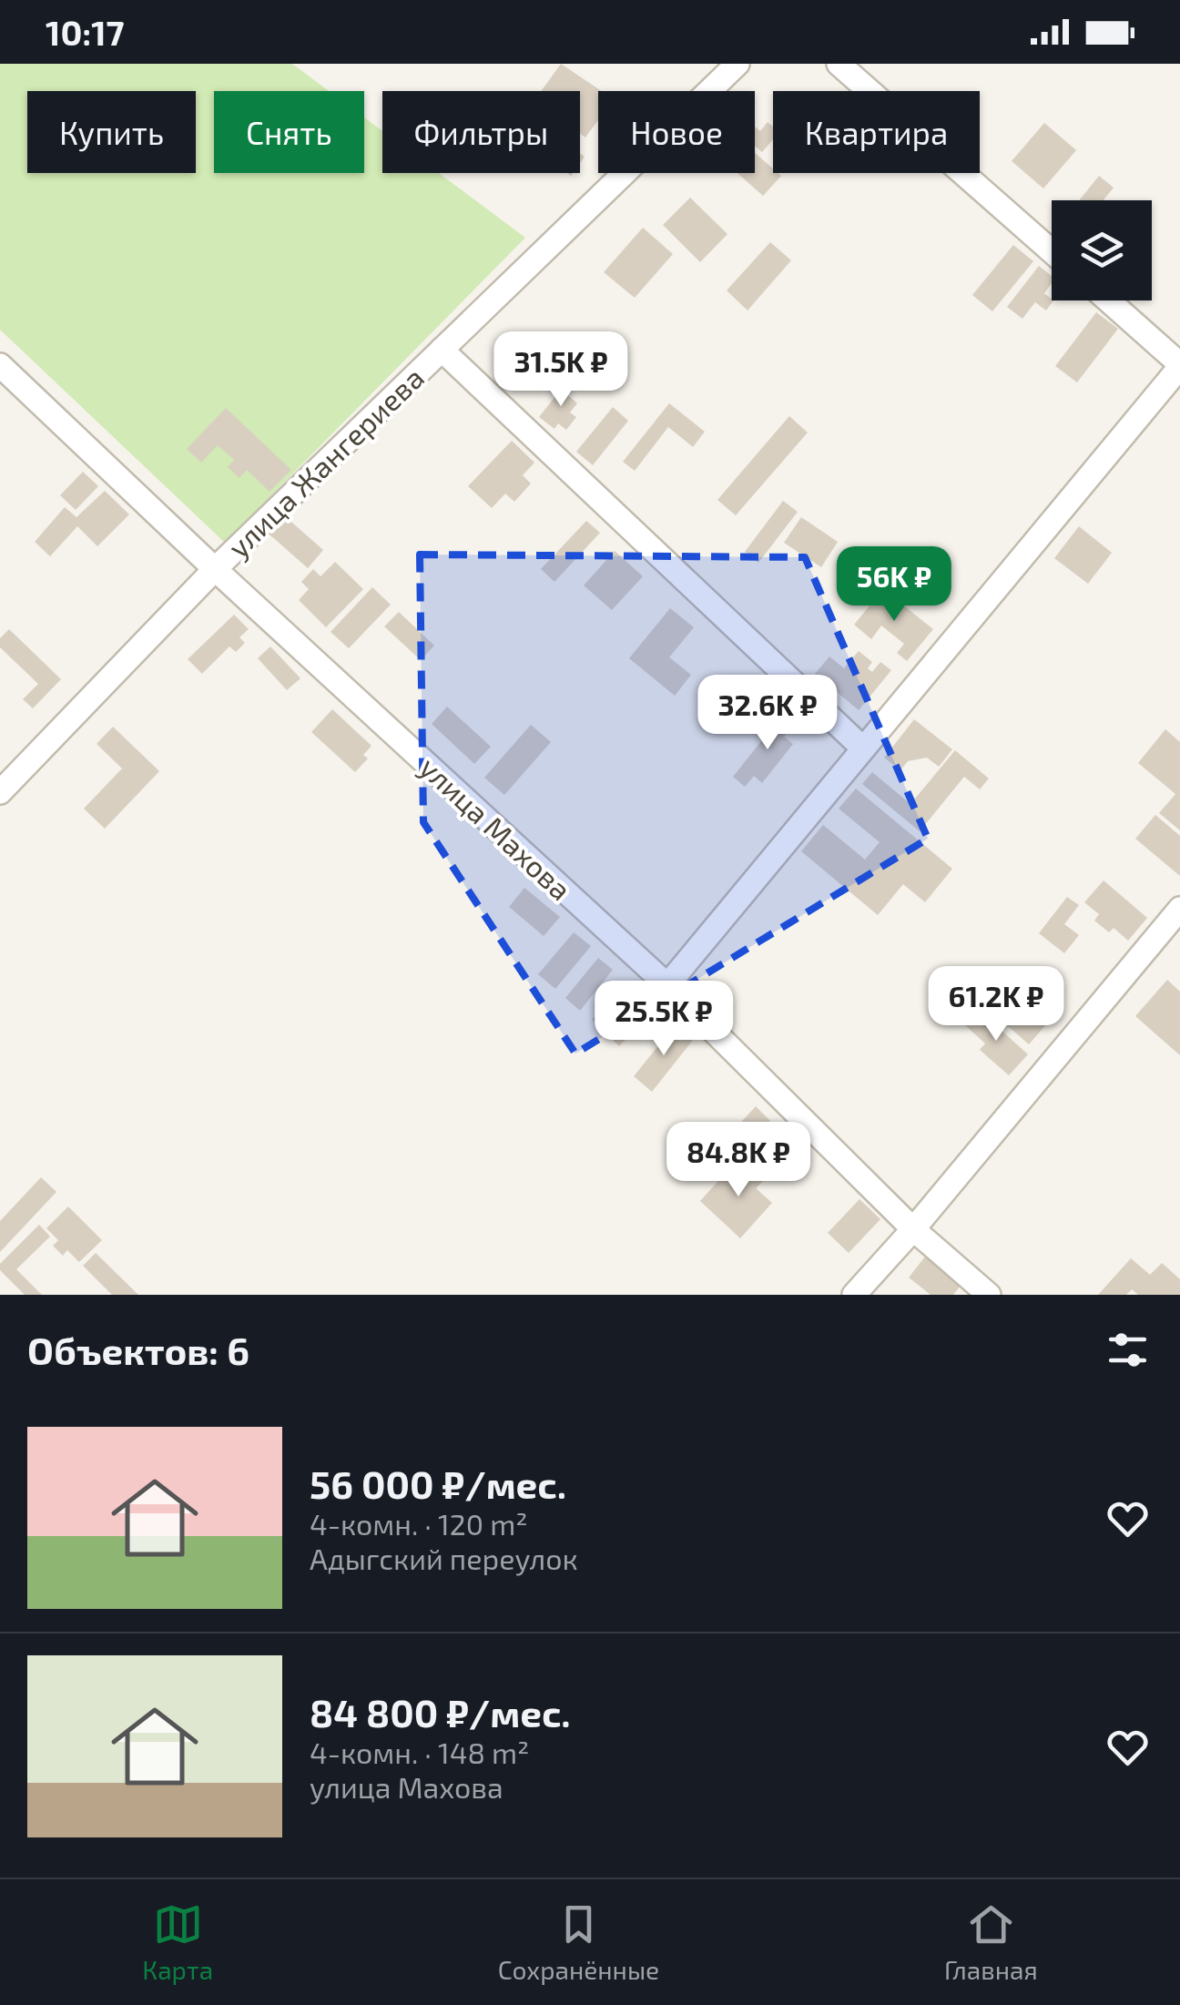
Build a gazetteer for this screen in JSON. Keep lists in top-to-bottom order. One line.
{"streets":{"street":["улица Жангериева","улица Махова"]},"crossings":[["улица Жангериева","улица Махова"]],"page":{"status":"10:17","chip":["Купить","Снять","Фильтры","Новое","Квартира"],"price":["31.5K ₽","56K ₽","32.6K ₽","61.2K ₽","25.5K ₽","84.8K ₽"],"heading":"Объектов: 6","list":[{"name":"56 000 ₽/мес.","note":"4-комн. · 120 m² · Адыгский переулок"},{"name":"84 800 ₽/мес.","note":"4-комн. · 148 m² · улица Махова"}],"tabs":["Карта","Сохранённые","Главная"]}}
